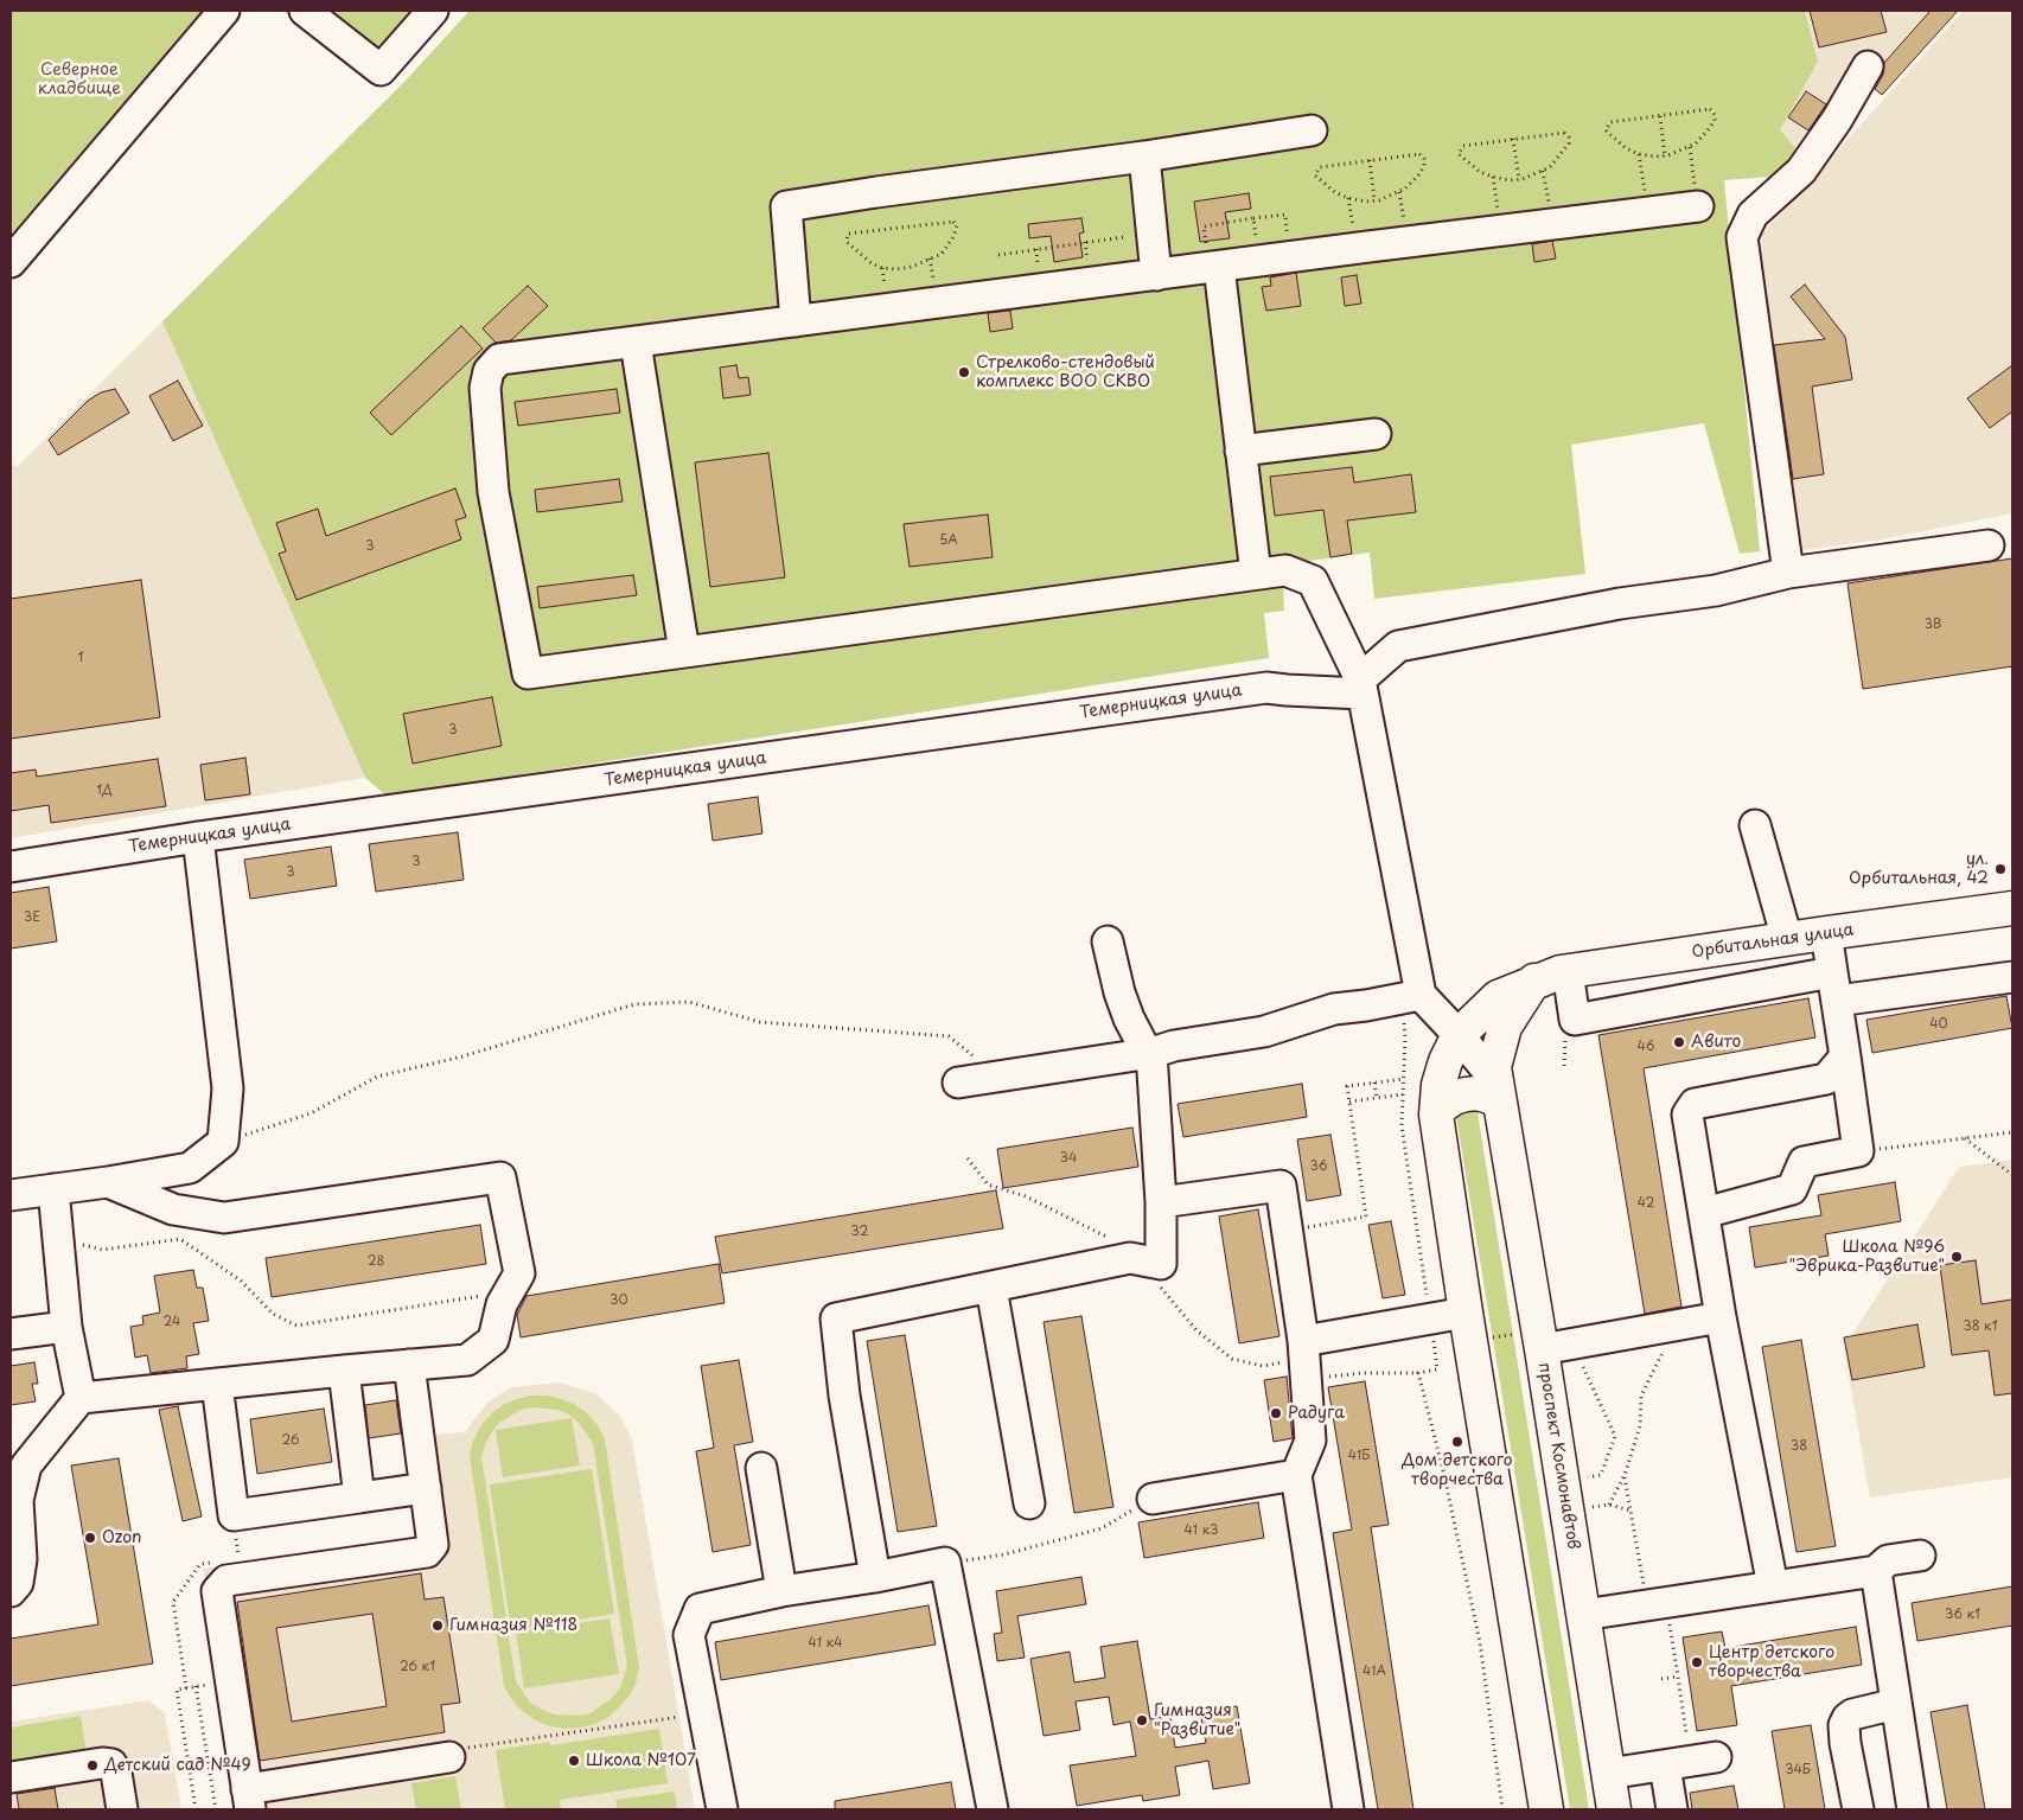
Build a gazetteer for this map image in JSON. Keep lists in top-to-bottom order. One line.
{"streets":{"main road":["Орбитальная улица","проспект Космонавтов"],"street":["Темерницкая улица"]},"crossings":[["Орбитальная улица","проспект Космонавтов"]],"parks":["Северное кладбище"],"places":["Стрелково-стендовый комплекс ВОО СКВО","ул. Орбитальная, 42","Авито","Школа №96 \"Эврика-Развитие\"","Радуга","Дом детского творчества","Ozon","Гимназия №118","Центр детского творчества","Гимназия \"Развитие\"","Школа №107","Детский сад №49"],"house_numbers":["5А","3","3В","1","3","1Д","3","3","3Е","40","46","34","36","42","32","28","30","24","38 к1","26","38","41Б","41 к3","36 к1","41 к4","26 к1","41А","34Б"]}
